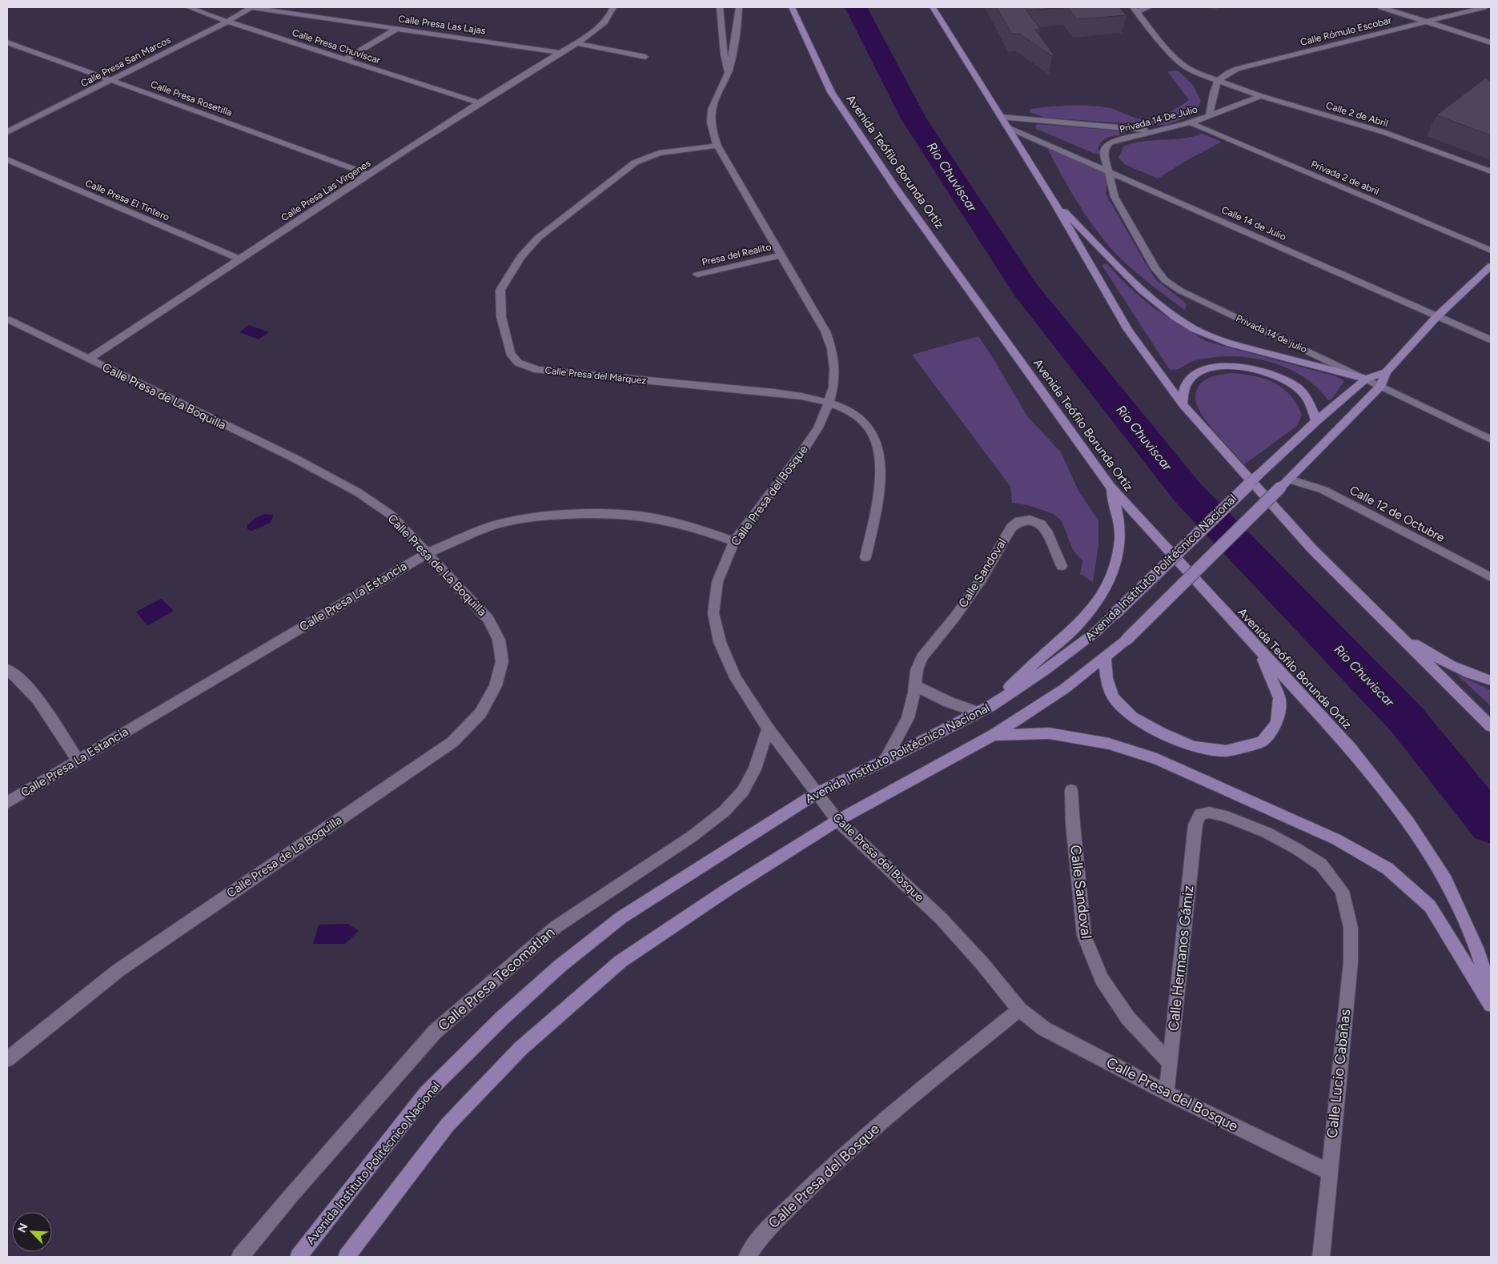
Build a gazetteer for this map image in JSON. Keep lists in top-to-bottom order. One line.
{"streets":{"main road":["Avenida Teófilo Borunda Ortíz","Avenida Instituto Politécnico Nacional"],"street":["Calle Presa Las Lajas","Calle Rómulo Escobar","Calle Presa Chuvíscar","Calle Presa San Marcos","Calle Presa Rosetilla","Calle 2 de Abril","Privada 14 De Julio","Privada 2 de abril","Calle Presa Las Vírgenes","Calle Presa El Tintero","Calle 14 de Julio","Presa del Realito","Privada 14 de julio","Calle Presa del Márquez","Calle Presa de La Boquilla","Calle Presa del Bosque","Calle 12 de Octubre","Calle Sandoval","Calle Presa La Estancia","Calle Hermanos Gámiz","Calle Presa Tecomatlan","Calle Lucio Cabañas"]},"crossings":[["Calle Presa Las Lajas","Calle Presa San Marcos"],["Calle Presa Las Lajas","Calle Presa Las Vírgenes"],["Calle Rómulo Escobar","Calle 2 de Abril"],["Calle Rómulo Escobar","Privada 14 De Julio"],["Calle Presa Chuvíscar","Calle Presa San Marcos"],["Calle Presa Chuvíscar","Calle Presa Las Vírgenes"],["Calle Presa San Marcos","Calle Presa Rosetilla"],["Calle Presa Rosetilla","Calle Presa Las Vírgenes"],["Calle 2 de Abril","Privada 14 De Julio"],["Privada 14 De Julio","Privada 2 de abril"],["Privada 14 De Julio","Calle 14 de Julio"],["Privada 14 De Julio","Privada 14 de julio"],["Calle Presa Las Vírgenes","Calle Presa El Tintero"],["Calle Presa Las Vírgenes","Calle Presa de La Boquilla"],["Calle 14 de Julio","Privada 14 de julio"],["Calle 14 de Julio","Avenida Instituto Politécnico Nacional"],["Presa del Realito","Calle Presa del Bosque"],["Privada 14 de julio","Avenida Instituto Politécnico Nacional"],["Calle Presa del Márquez","Calle Presa del Bosque"],["Calle Presa de La Boquilla","Calle Presa La Estancia"],["Calle Presa del Bosque","Avenida Instituto Politécnico Nacional"],["Calle Presa del Bosque","Calle Presa La Estancia"],["Calle Presa del Bosque","Calle Hermanos Gámiz"],["Calle Presa del Bosque","Calle Presa Tecomatlan"],["Calle Presa del Bosque","Calle Lucio Cabañas"],["Calle 12 de Octubre","Avenida Instituto Politécnico Nacional"],["Avenida Instituto Politécnico Nacional","Calle Sandoval"],["Calle Sandoval","Calle Hermanos Gámiz"],["Calle Hermanos Gámiz","Calle Lucio Cabañas"]],"water":["Rio Chuviscar"],"north":"top left"}
